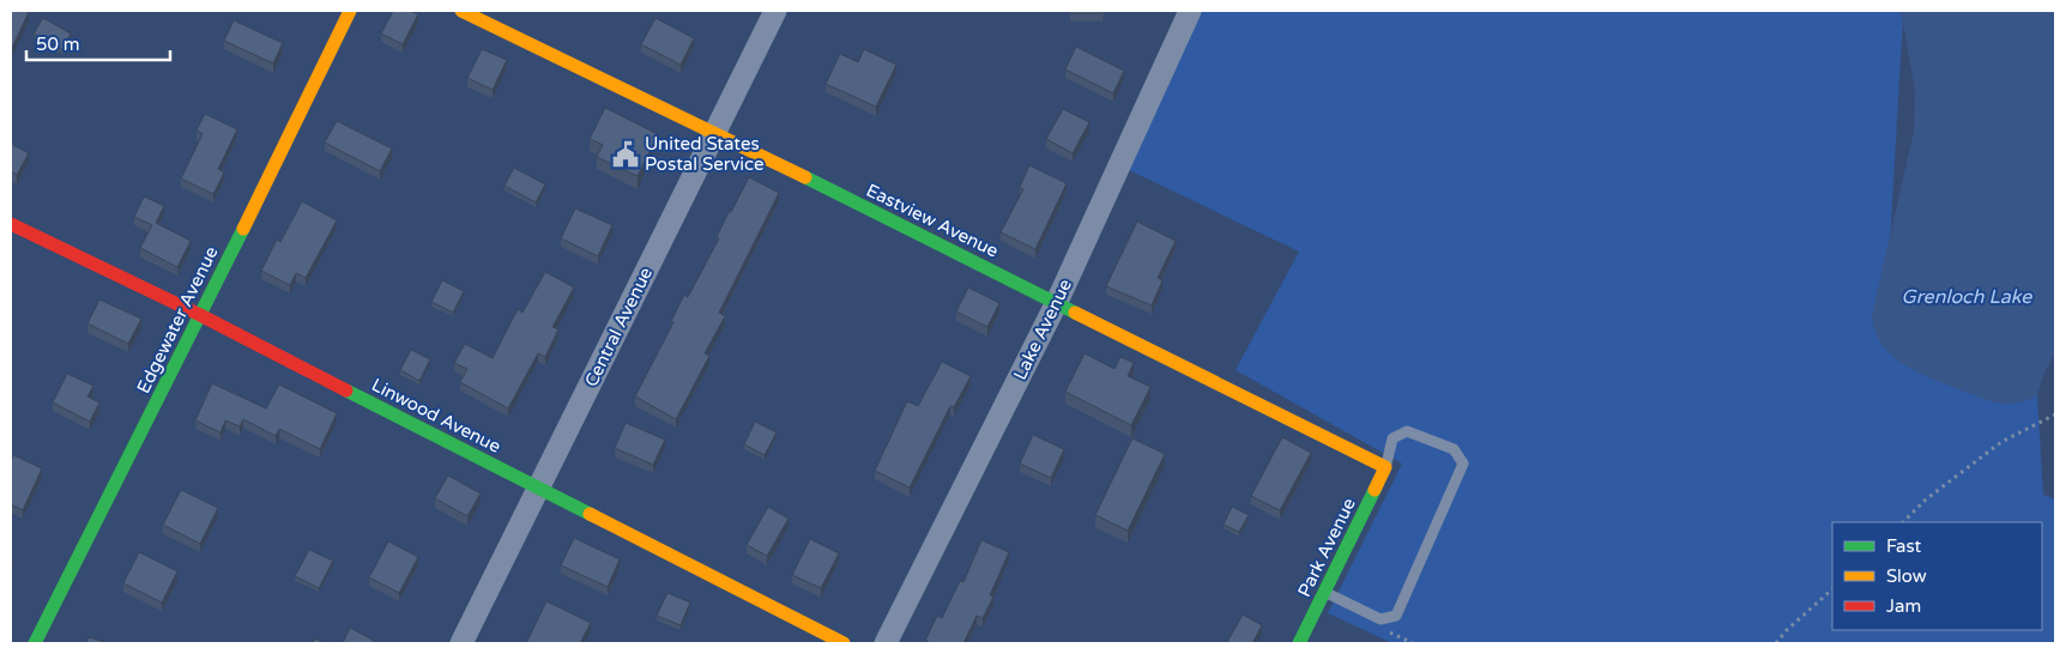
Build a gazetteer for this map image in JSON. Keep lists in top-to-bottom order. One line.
{"streets":{"street":["Eastview Avenue","Edgewater Avenue","Central Avenue","Lake Avenue","Linwood Avenue","Park Avenue"]},"crossings":[["Eastview Avenue","Central Avenue"],["Eastview Avenue","Lake Avenue"],["Eastview Avenue","Park Avenue"],["Edgewater Avenue","Linwood Avenue"],["Central Avenue","Linwood Avenue"]],"water":["Grenloch Lake"],"places":{"public building":["United States Postal Service"]},"legend":["Fast","Slow","Jam"],"scale_bar":"50 m"}
